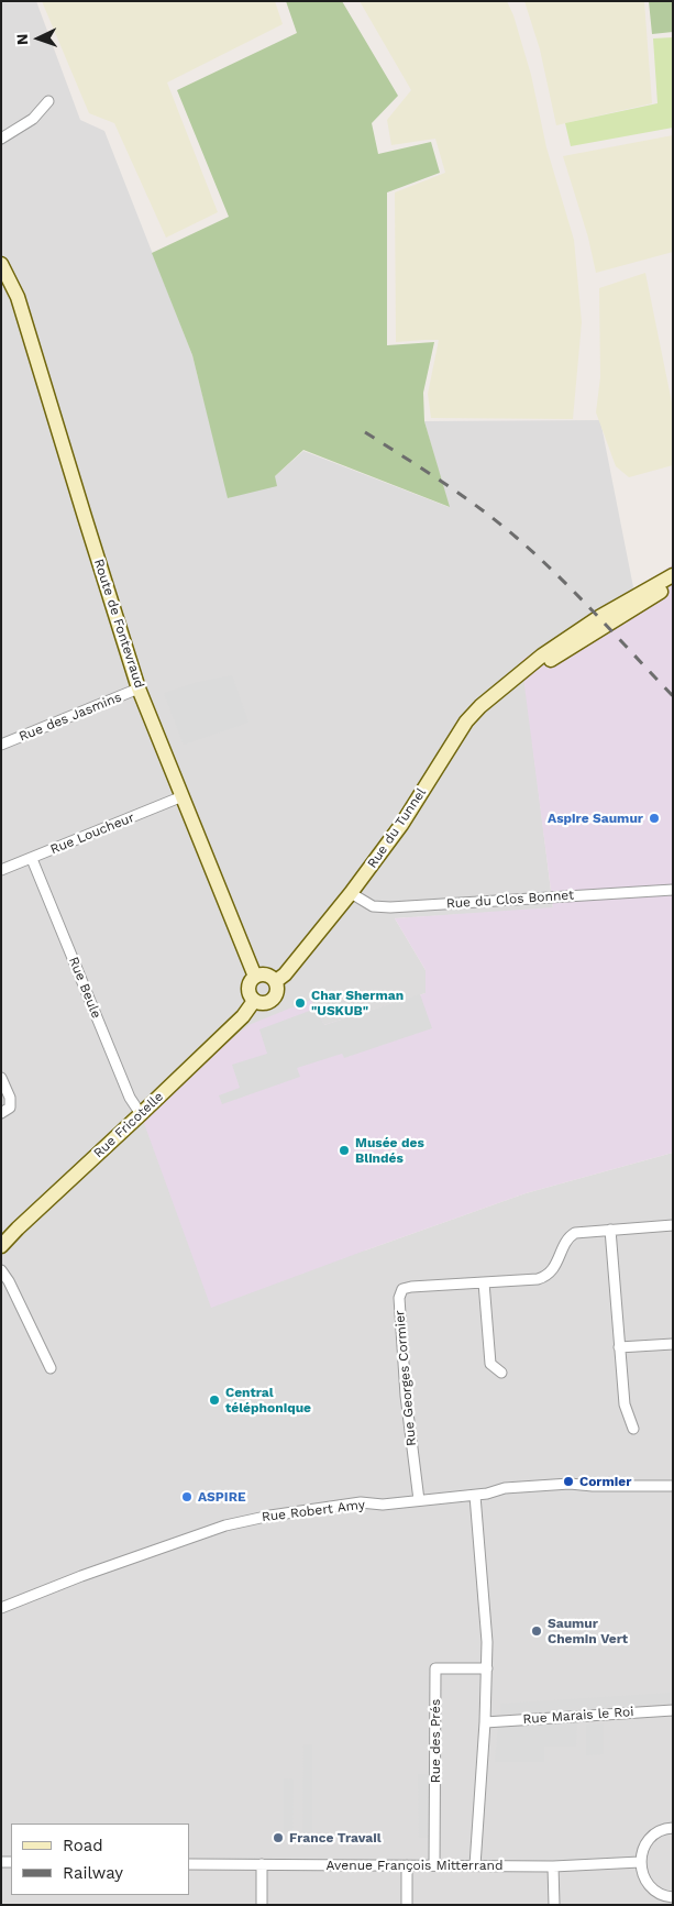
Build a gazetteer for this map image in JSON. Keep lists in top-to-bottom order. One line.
{"streets":{"street":["Route de Fontevraud","Rue des Jasmins","Rue du Tunnel","Rue Loucheur","Rue du Clos Bonnet","Rue Beule","Rue Fricotelle","Rue Georges Cormier","Rue Robert Amy","Rue Marais le Roi","Rue des Prés","Avenue François Mitterrand"]},"crossings":[["Route de Fontevraud","Rue des Jasmins"],["Route de Fontevraud","Rue du Tunnel"],["Route de Fontevraud","Rue Loucheur"],["Route de Fontevraud","Rue Fricotelle"],["Rue du Tunnel","Rue du Clos Bonnet"],["Rue du Tunnel","Rue Fricotelle"],["Rue Loucheur","Rue Beule"],["Rue Beule","Rue Fricotelle"],["Rue Georges Cormier","Rue Robert Amy"],["Rue des Prés","Avenue François Mitterrand"]],"places":["Aspire Saumur","Char Sherman \"USKUB\"","Musée des Blindés","Central téléphonique","Cormier","ASPIRE","Saumur Chemin Vert","France Travail"],"legend":["Road","Railway"],"north":"left"}
